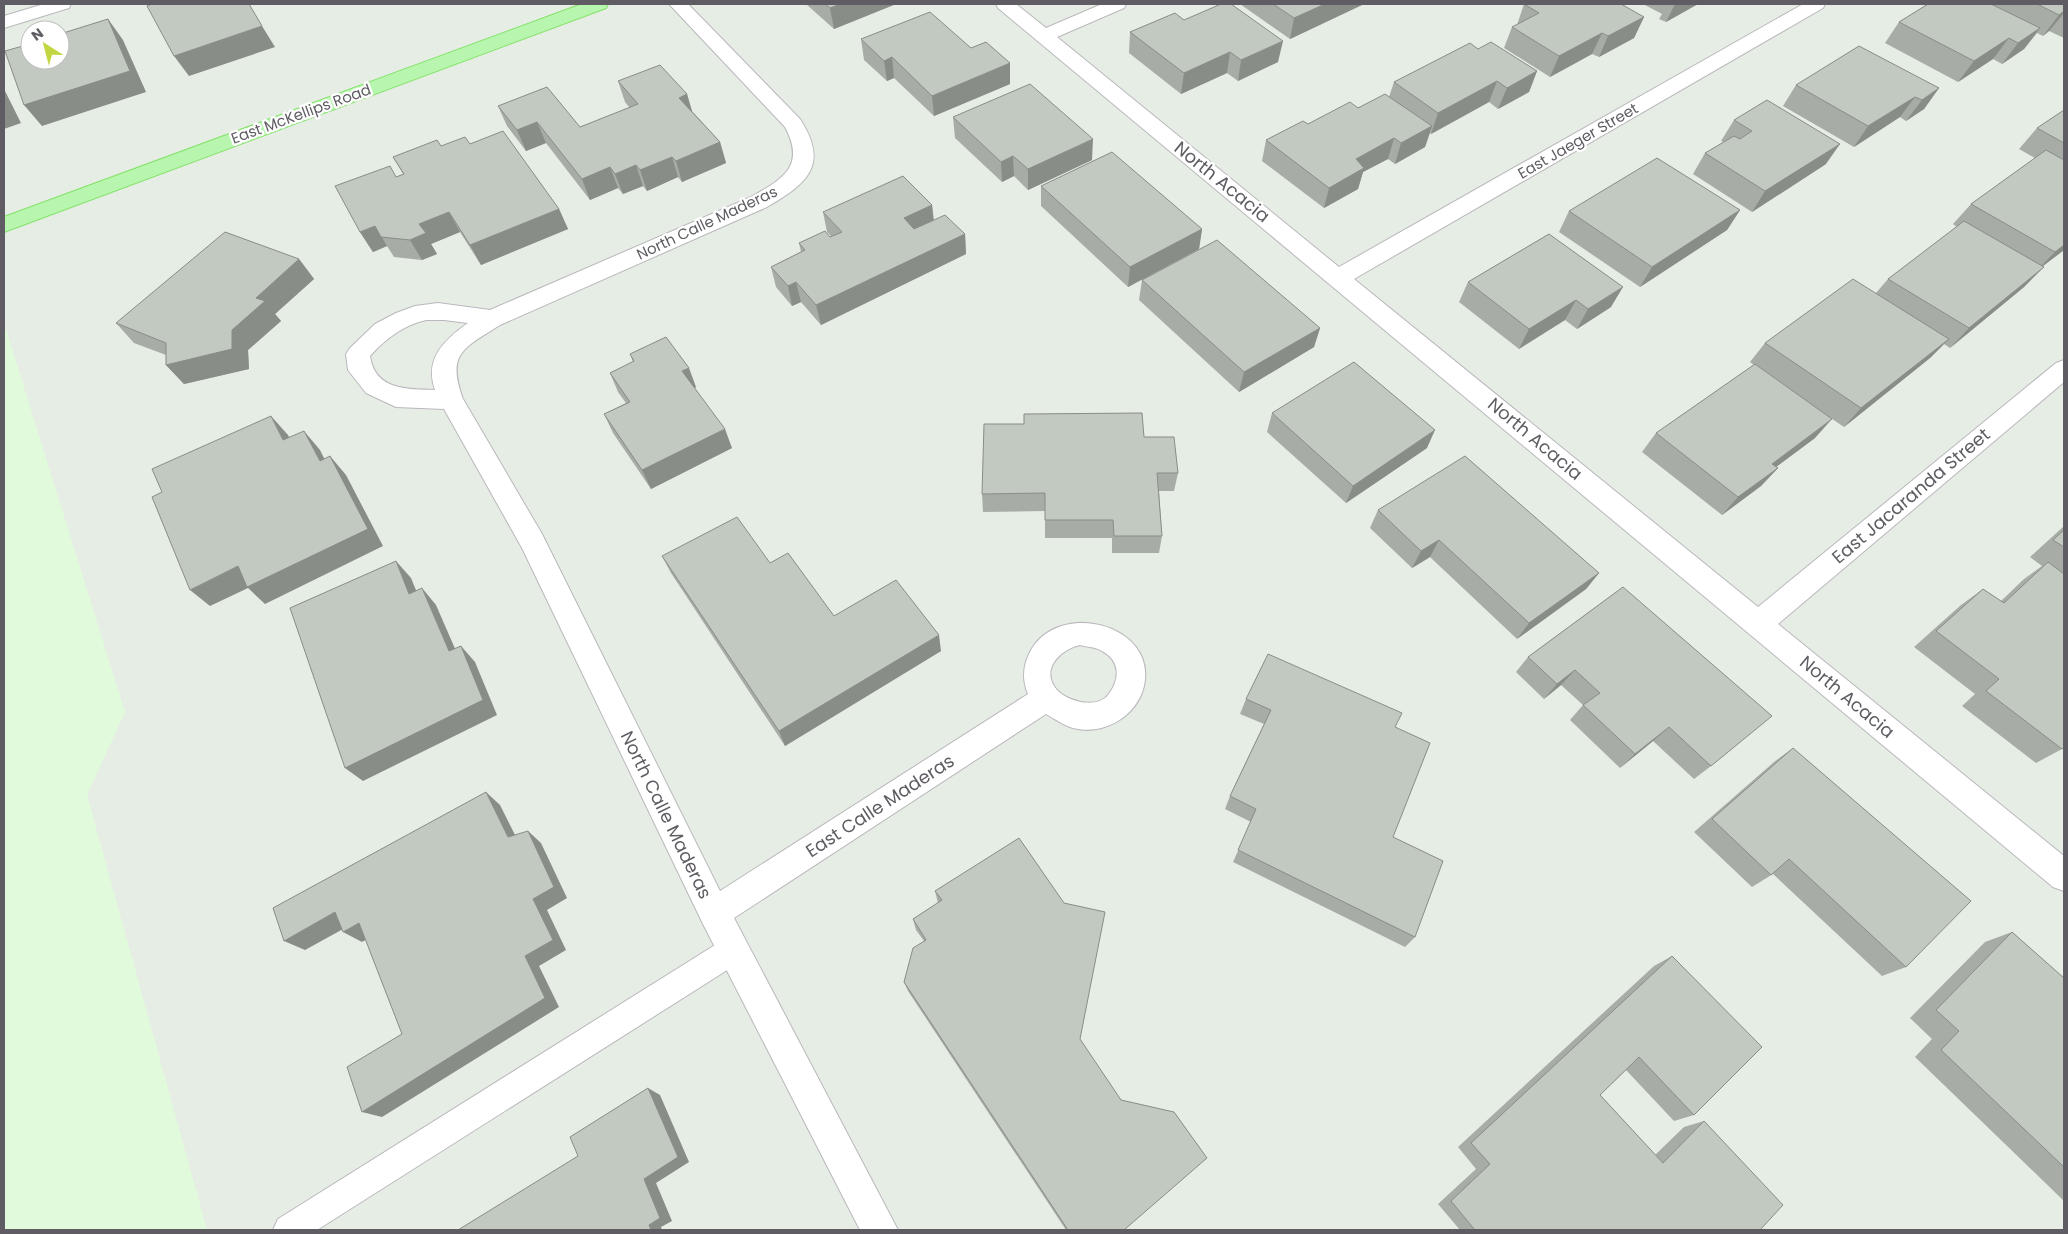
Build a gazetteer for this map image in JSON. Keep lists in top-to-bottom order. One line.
{"streets":{"main road":["East McKellips Road"],"street":["East Jaeger Street","North Acacia","North Calle Maderas","East Jacaranda Street","East Calle Maderas"]},"crossings":[["East Jaeger Street","North Acacia"],["North Acacia","East Jacaranda Street"],["North Calle Maderas","East Calle Maderas"]],"north":"top left"}
